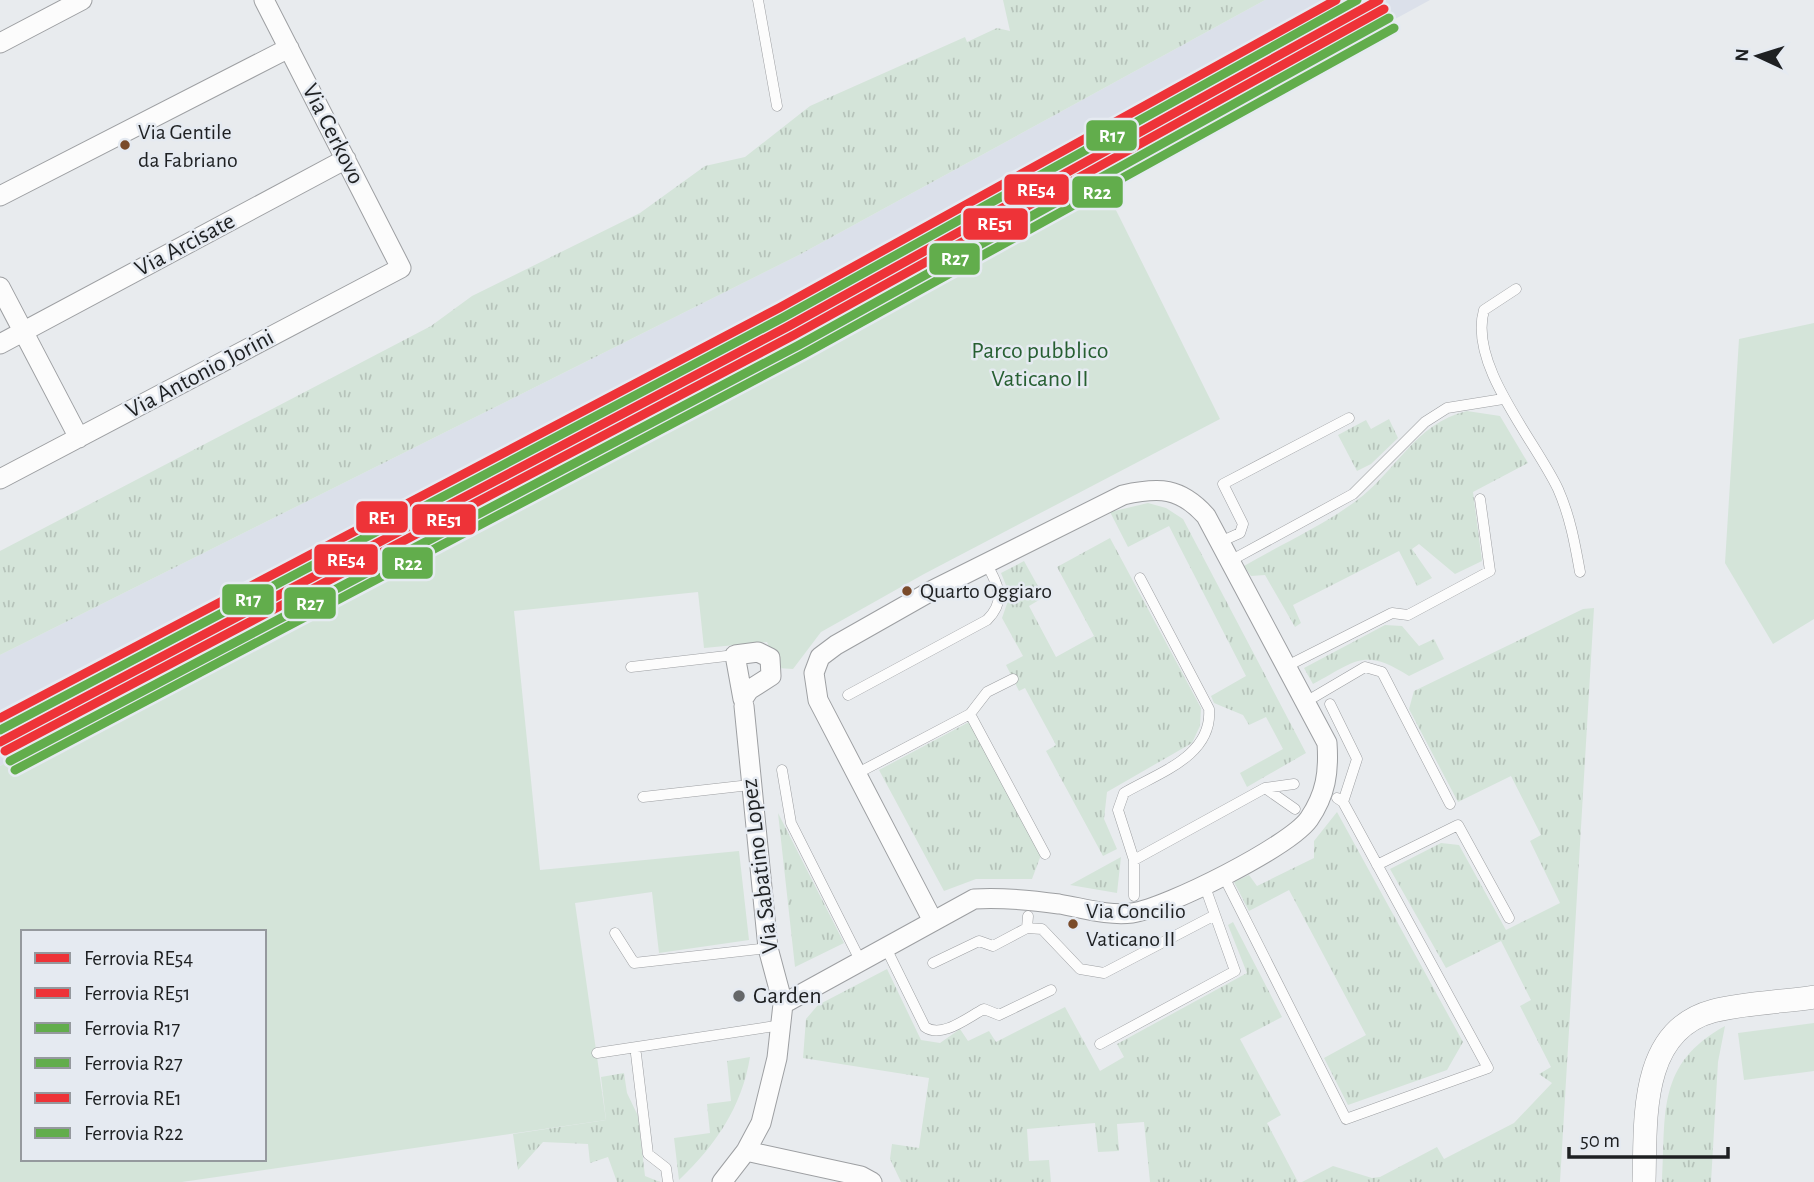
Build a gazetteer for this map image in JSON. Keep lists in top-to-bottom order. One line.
{"streets":{"street":["Via Cerkovo","Via Arcisate","Via Antonio Jorini","Via Sabatino Lopez"]},"crossings":[["Via Cerkovo","Via Arcisate"],["Via Cerkovo","Via Antonio Jorini"]],"parks":["Parco pubblico Vaticano II"],"places":["Via Gentile da Fabriano","Quarto Oggiaro","Via Concilio Vaticano II","Garden"],"lines":["rail line RE54","rail line R17","rail line RE1","rail line RE51","rail line R27","rail line R22"],"legend":["Ferrovia RE54","Ferrovia RE51","Ferrovia R17","Ferrovia R27","Ferrovia RE1","Ferrovia R22"],"scale_bar":"50 m","north":"left"}
